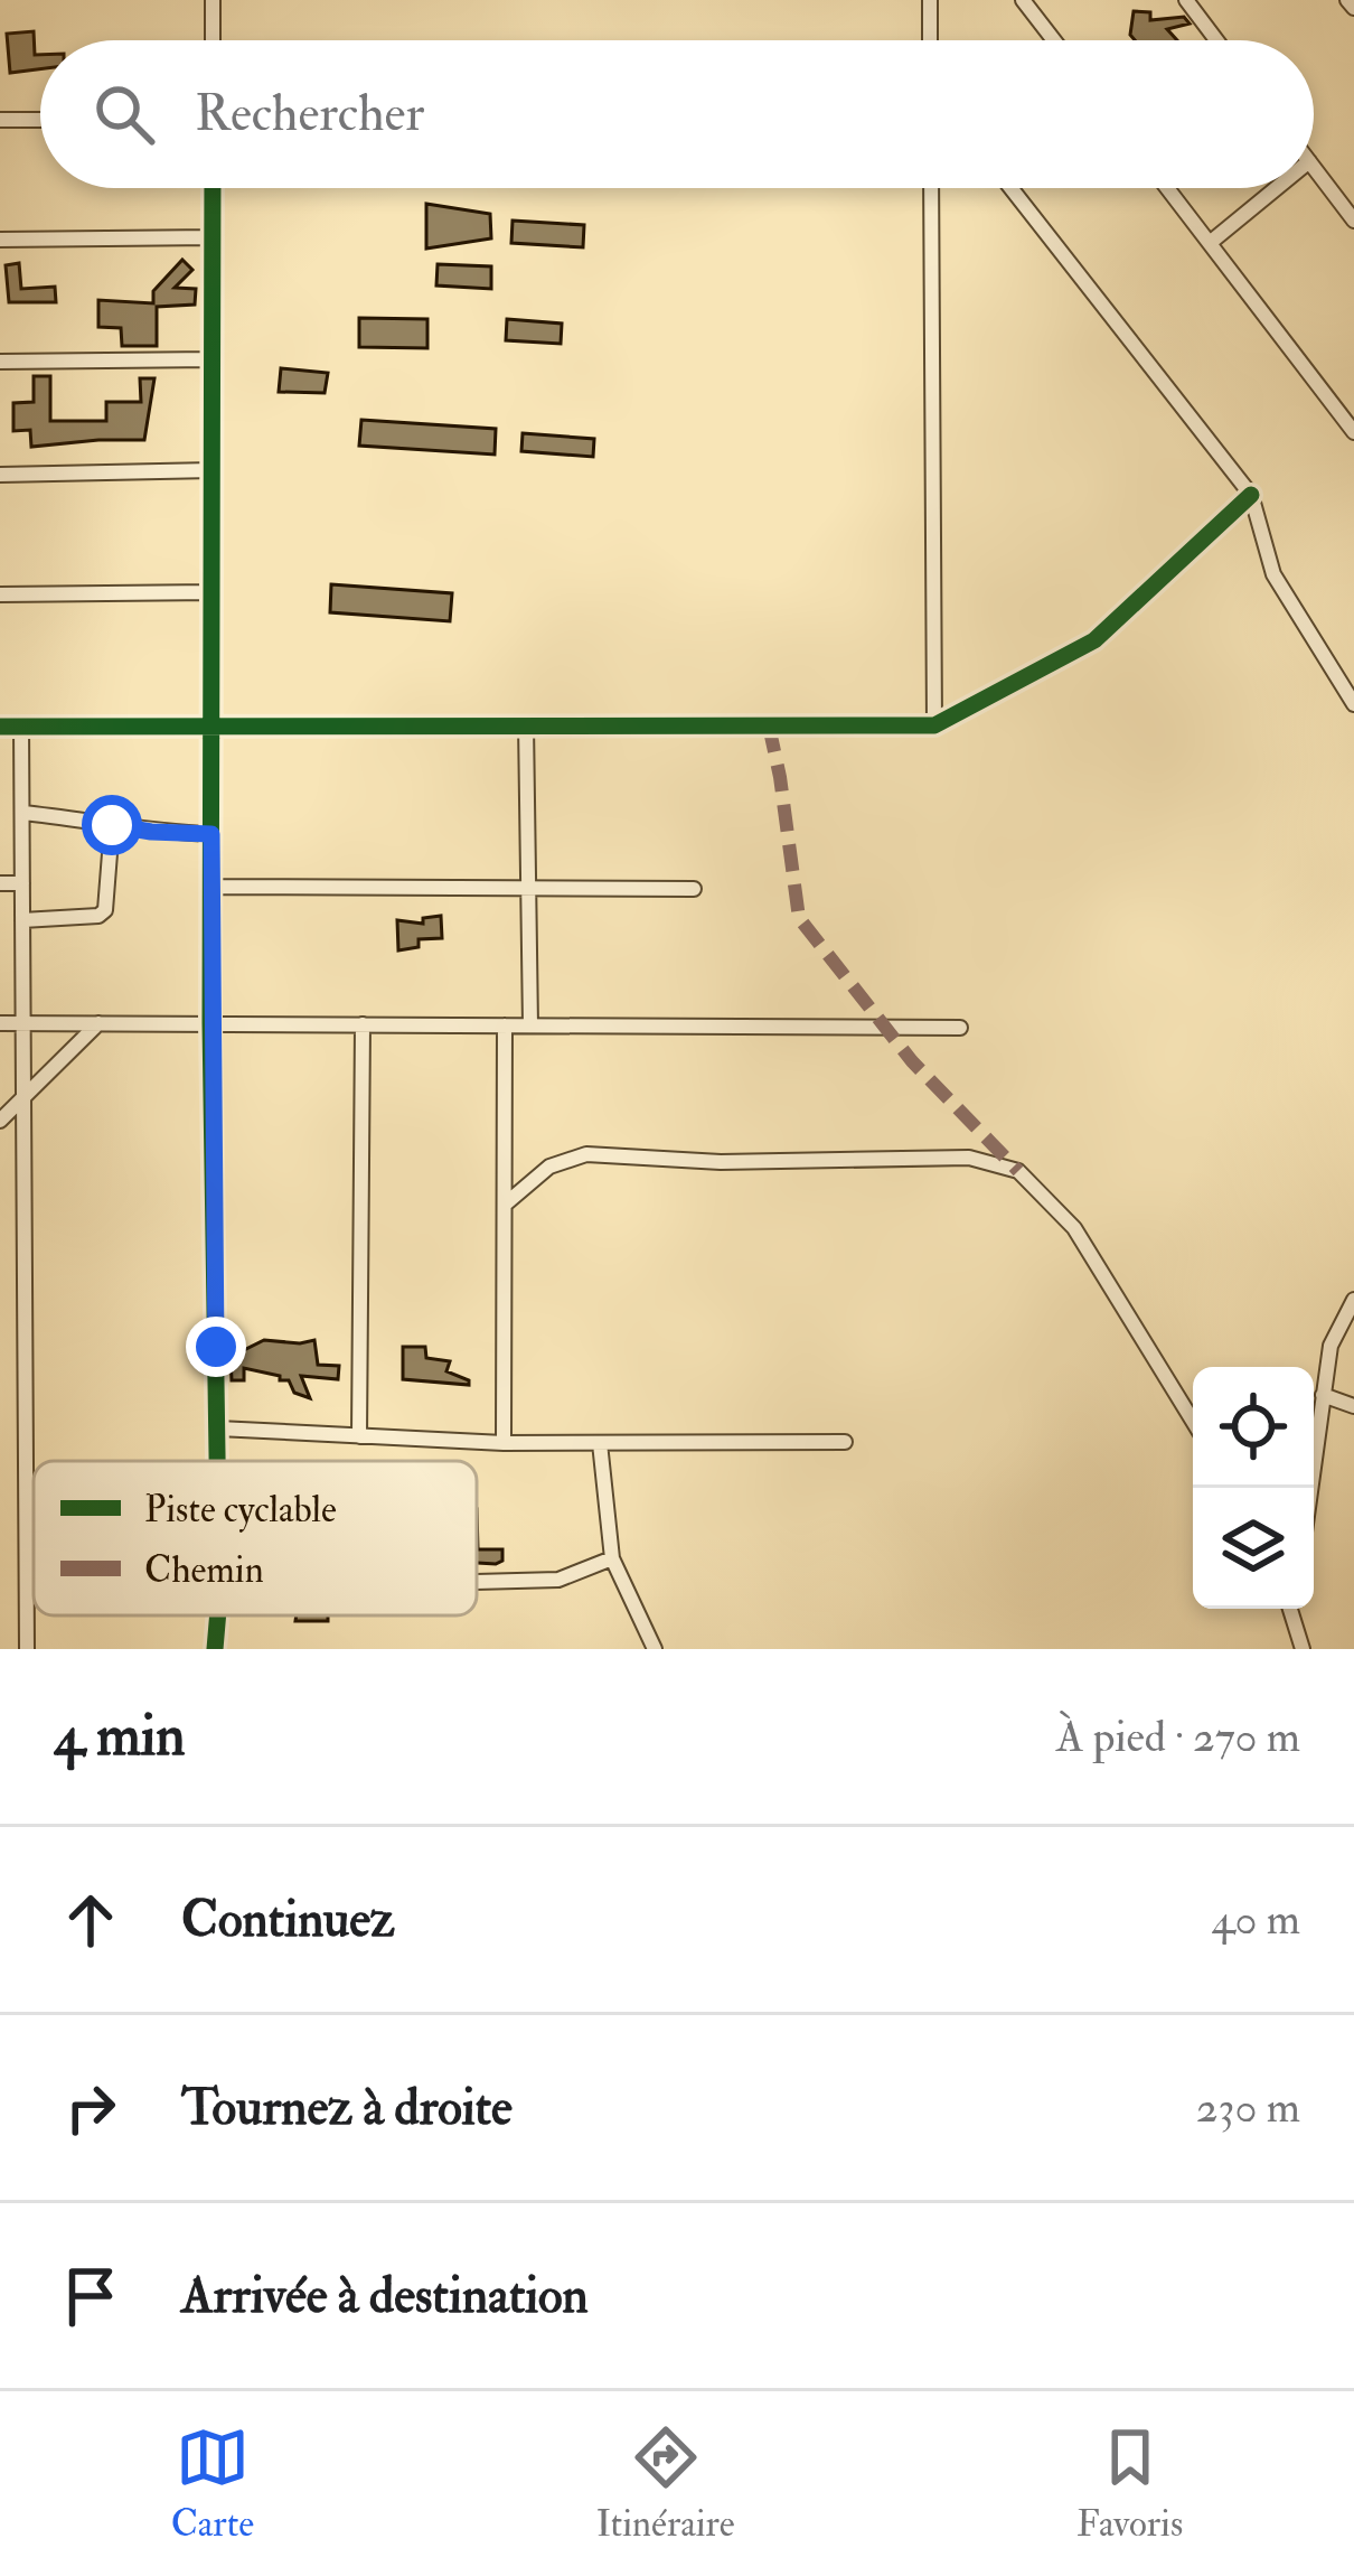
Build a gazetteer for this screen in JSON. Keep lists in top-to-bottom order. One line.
{"legend":["Piste cyclable","Chemin"],"page":{"search":"Rechercher","heading":["4 min","À pied · 270 m"],"list":[["Continuez","40 m"],["Tournez à droite","230 m"],"Arrivée à destination"],"nav":["Carte","Itinéraire","Favoris"]}}
